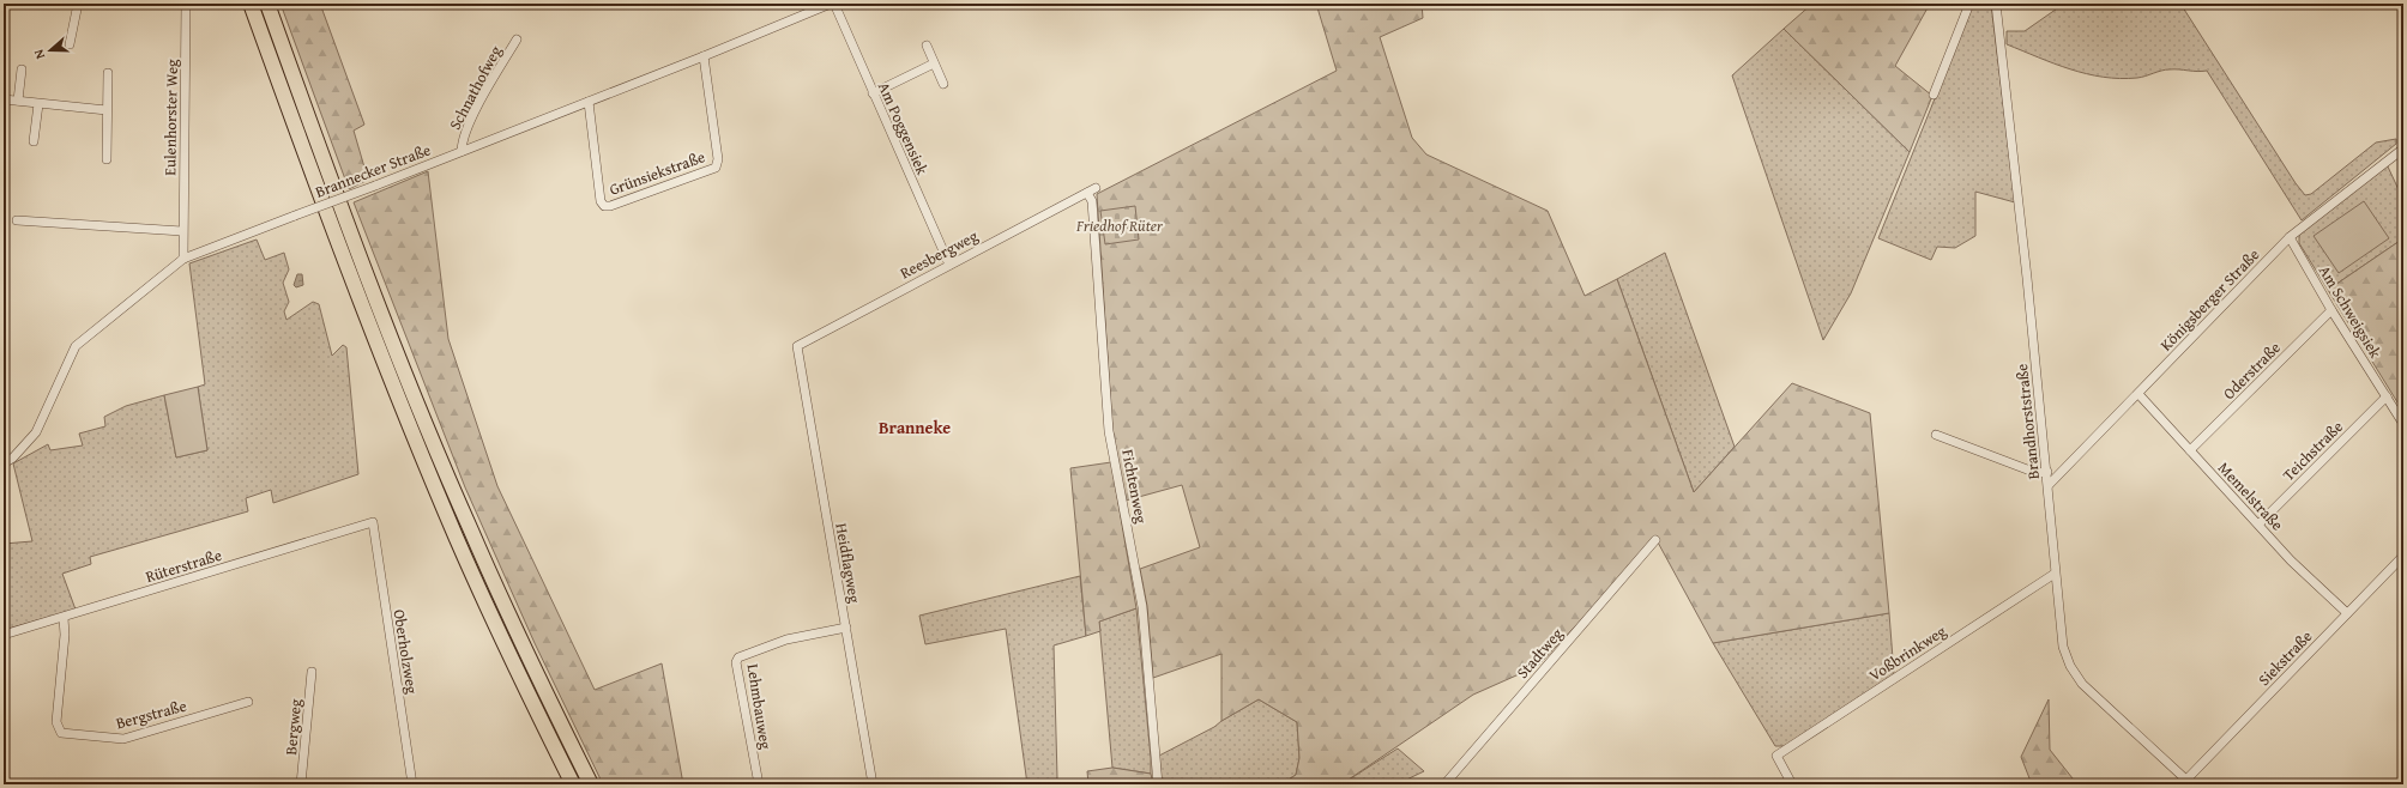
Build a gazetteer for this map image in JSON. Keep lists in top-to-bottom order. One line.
{"streets":{"street":["Schnathofweg","Eulenhorster Weg","Am Poggensiek","Brannecker Straße","Grünsiekstraße","Reesbergweg","Königsberger Straße","Am Schweigsiek","Oderstraße","Brandhorststraße","Teichstraße","Fichtenweg","Memelstraße","Heidflagweg","Rüterstraße","Oberholzweg","Stadtweg","Voßbrinkweg","Siekstraße","Lehmbauweg","Bergstraße","Bergweg"]},"crossings":[["Schnathofweg","Brannecker Straße"],["Eulenhorster Weg","Brannecker Straße"],["Am Poggensiek","Brannecker Straße"],["Am Poggensiek","Reesbergweg"],["Brannecker Straße","Grünsiekstraße"],["Reesbergweg","Fichtenweg"],["Reesbergweg","Heidflagweg"],["Königsberger Straße","Am Schweigsiek"],["Königsberger Straße","Brandhorststraße"],["Königsberger Straße","Memelstraße"],["Am Schweigsiek","Oderstraße"],["Am Schweigsiek","Teichstraße"],["Oderstraße","Memelstraße"],["Brandhorststraße","Voßbrinkweg"],["Brandhorststraße","Siekstraße"],["Teichstraße","Memelstraße"],["Memelstraße","Siekstraße"],["Heidflagweg","Lehmbauweg"],["Rüterstraße","Oberholzweg"],["Rüterstraße","Bergstraße"]],"districts":["Branneke"],"parks":["Friedhof Rüter"],"north":"left"}
